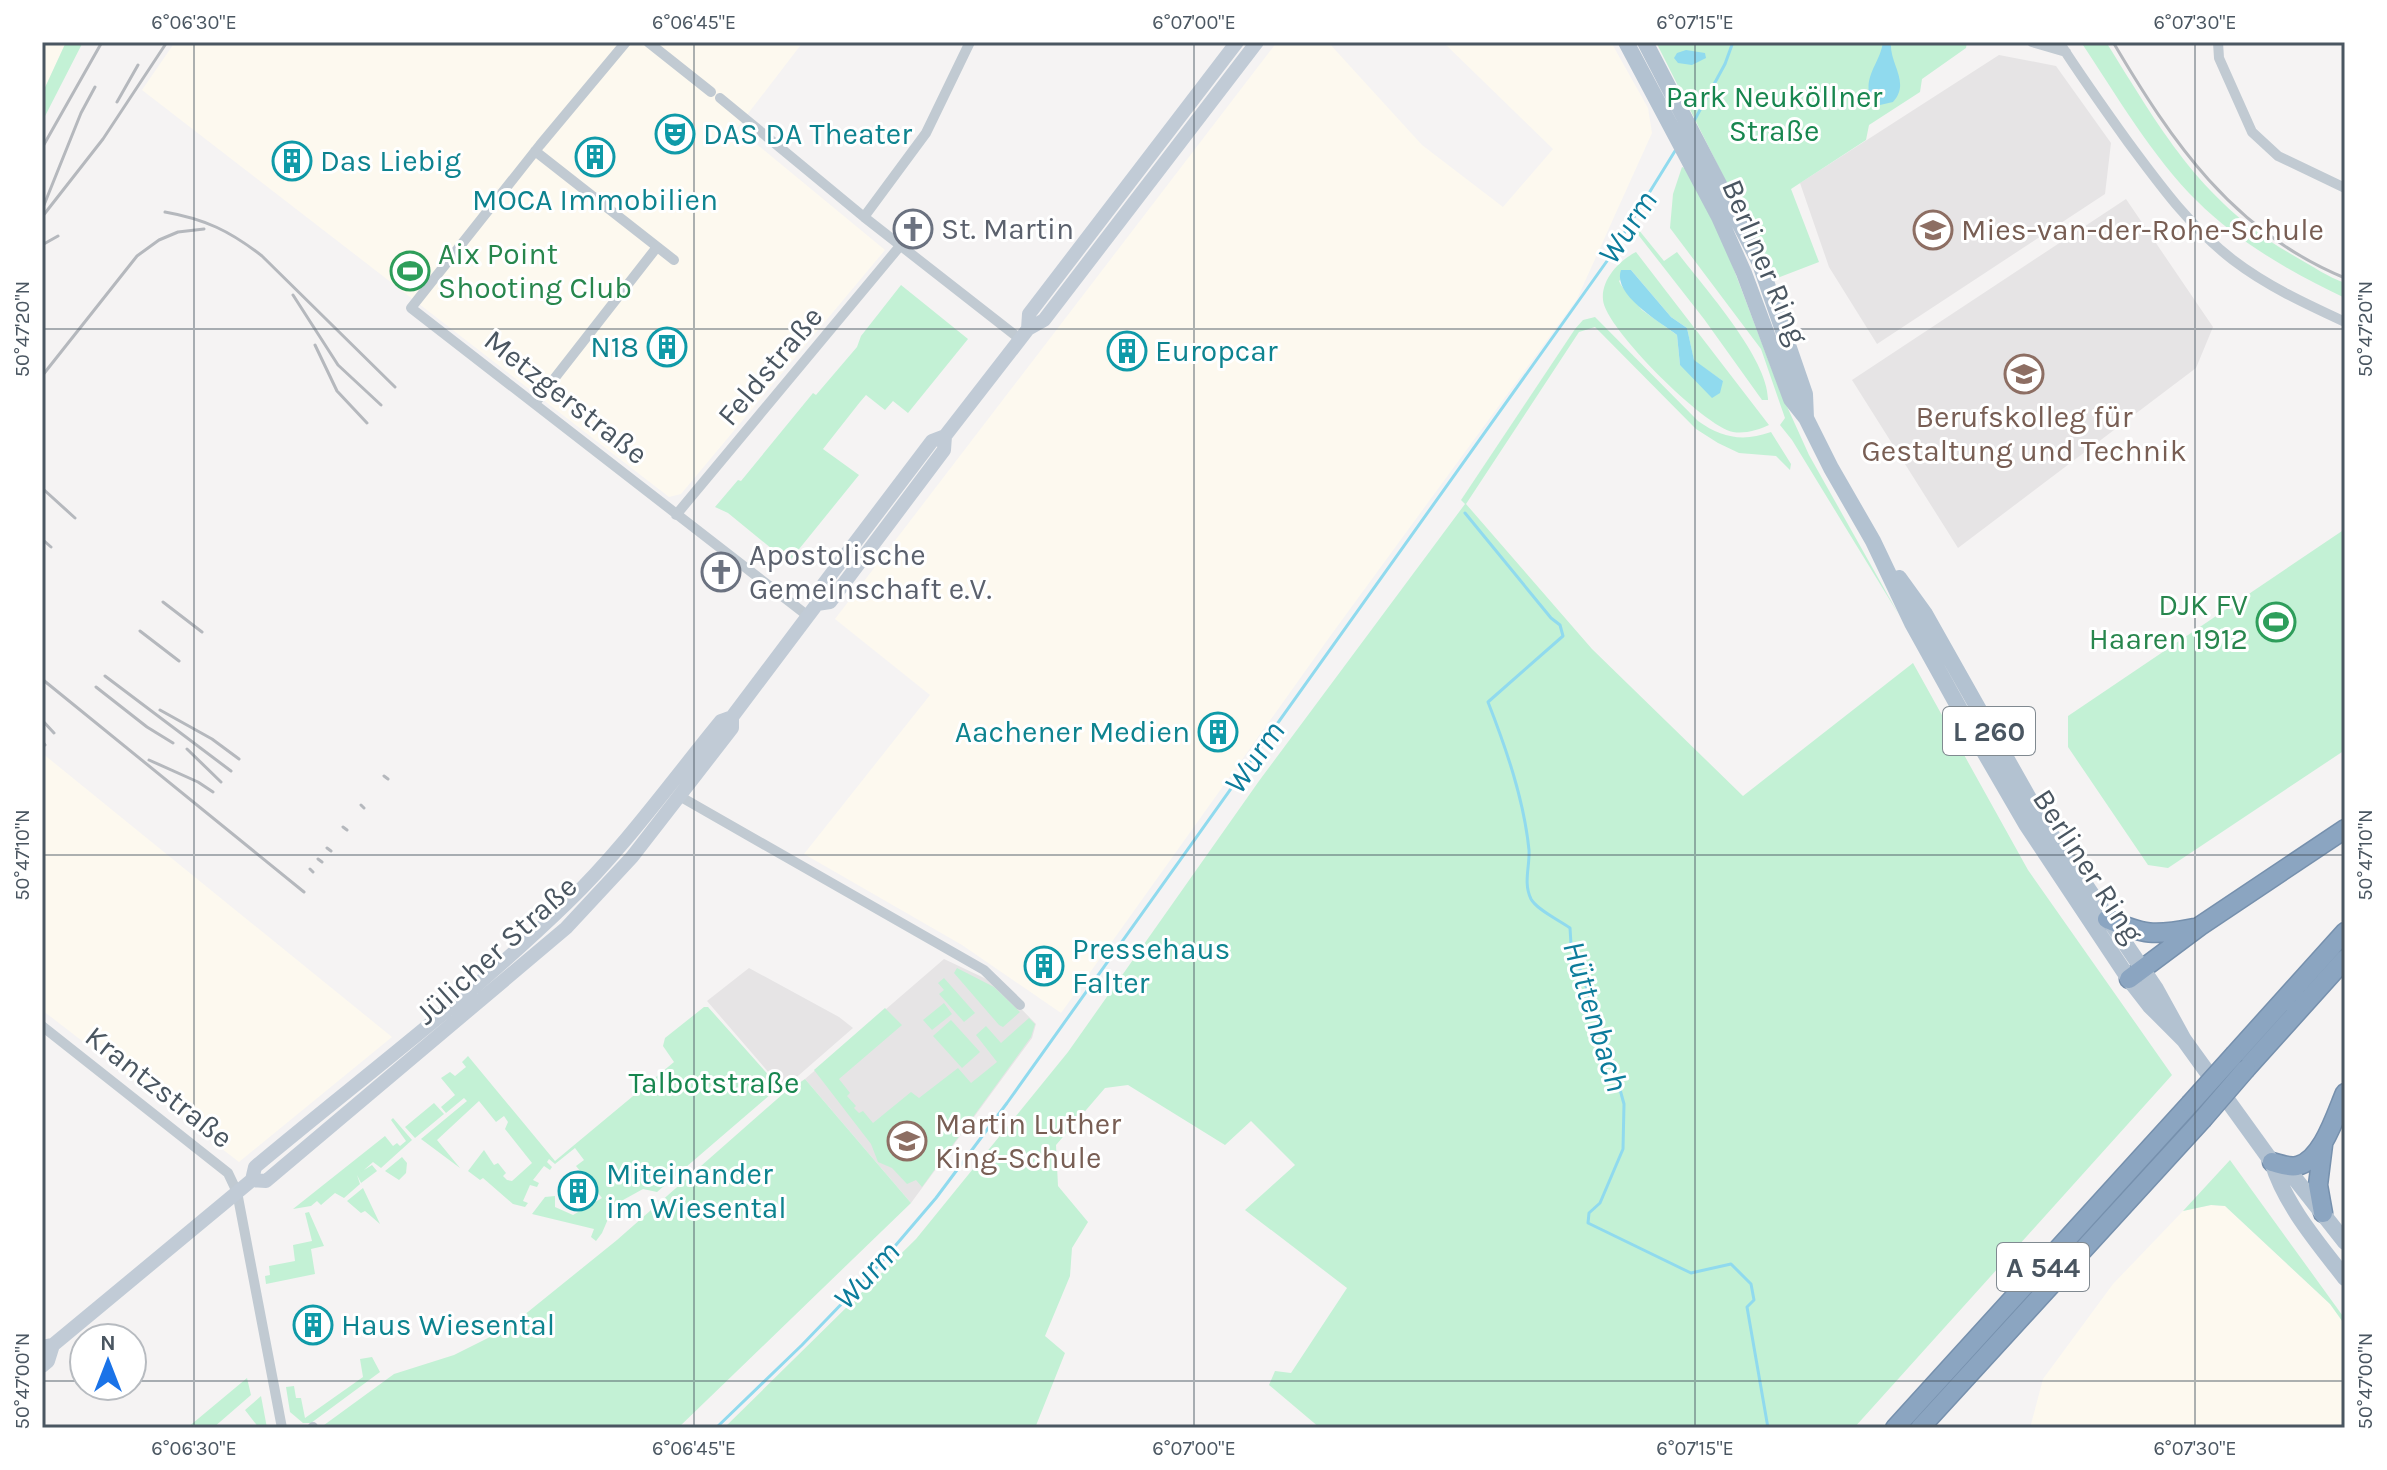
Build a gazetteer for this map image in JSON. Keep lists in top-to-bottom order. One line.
{"streets":{"highway":["A 544"],"main road":["Berliner Ring","L 260","Jülicher Straße"],"street":["Feldstraße","Metzgerstraße","Krantzstraße"]},"crossings":[["Feldstraße","Metzgerstraße"],["Metzgerstraße","Jülicher Straße"],["Jülicher Straße","Krantzstraße"]],"water":["Wurm","Hüttenbach"],"parks":["Park Neuköllner Straße","Talbotstraße"],"places":{"theatre":["DAS DA Theater"],"building":["MOCA Immobilien","Das Liebig","N18","Europcar","Aachener Medien","Pressehaus Falter","Miteinander im Wiesental","Haus Wiesental"],"church":["St. Martin","Apostolische Gemeinschaft e.V."],"school or university":["Mies-van-der-Rohe-Schule","Berufskolleg für Gestaltung und Technik","Martin Luther King-Schule"],"sports":["Aix Point Shooting Club","DJK FV Haaren 1912"]},"north":"top","coordinates":["6°06'30\"E","6°06'45\"E","6°07'00\"E","6°07'15\"E","6°07'30\"E","50°47'20\"N","50°47'10\"N","50°47'00\"N"]}
